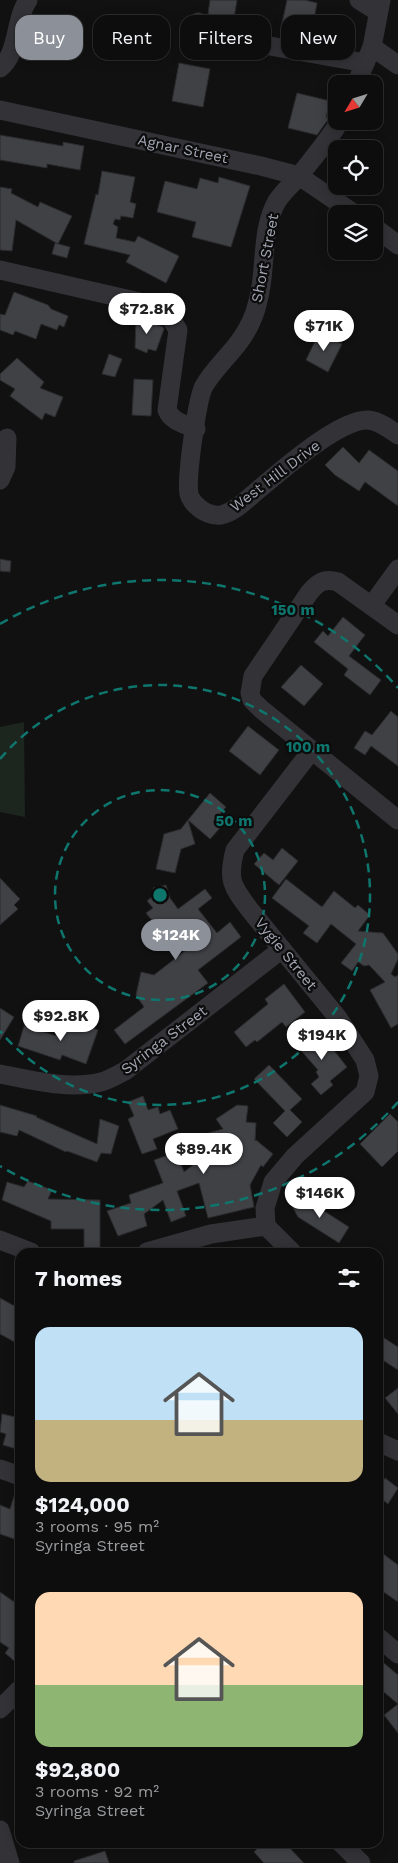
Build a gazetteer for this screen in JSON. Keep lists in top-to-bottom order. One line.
{"streets":{"street":["Agnar Street","Short Street","West Hill Drive","Vygie Street","Syringa Street"]},"crossings":[["Agnar Street","Short Street"],["Short Street","West Hill Drive"],["Vygie Street","Syringa Street"]],"north":"bottom left","page":{"chip":["Buy","Rent","Filters","New"],"price":["$72.8K","$71K","$124K","$92.8K","$194K","$89.4K","$146K"],"heading":"7 homes","list":[{"name":"$124,000","note":"3 rooms · 95 m² · Syringa Street"},{"name":"$92,800","note":"3 rooms · 92 m² · Syringa Street"}]},"rings":["150 m","100 m","50 m"]}
